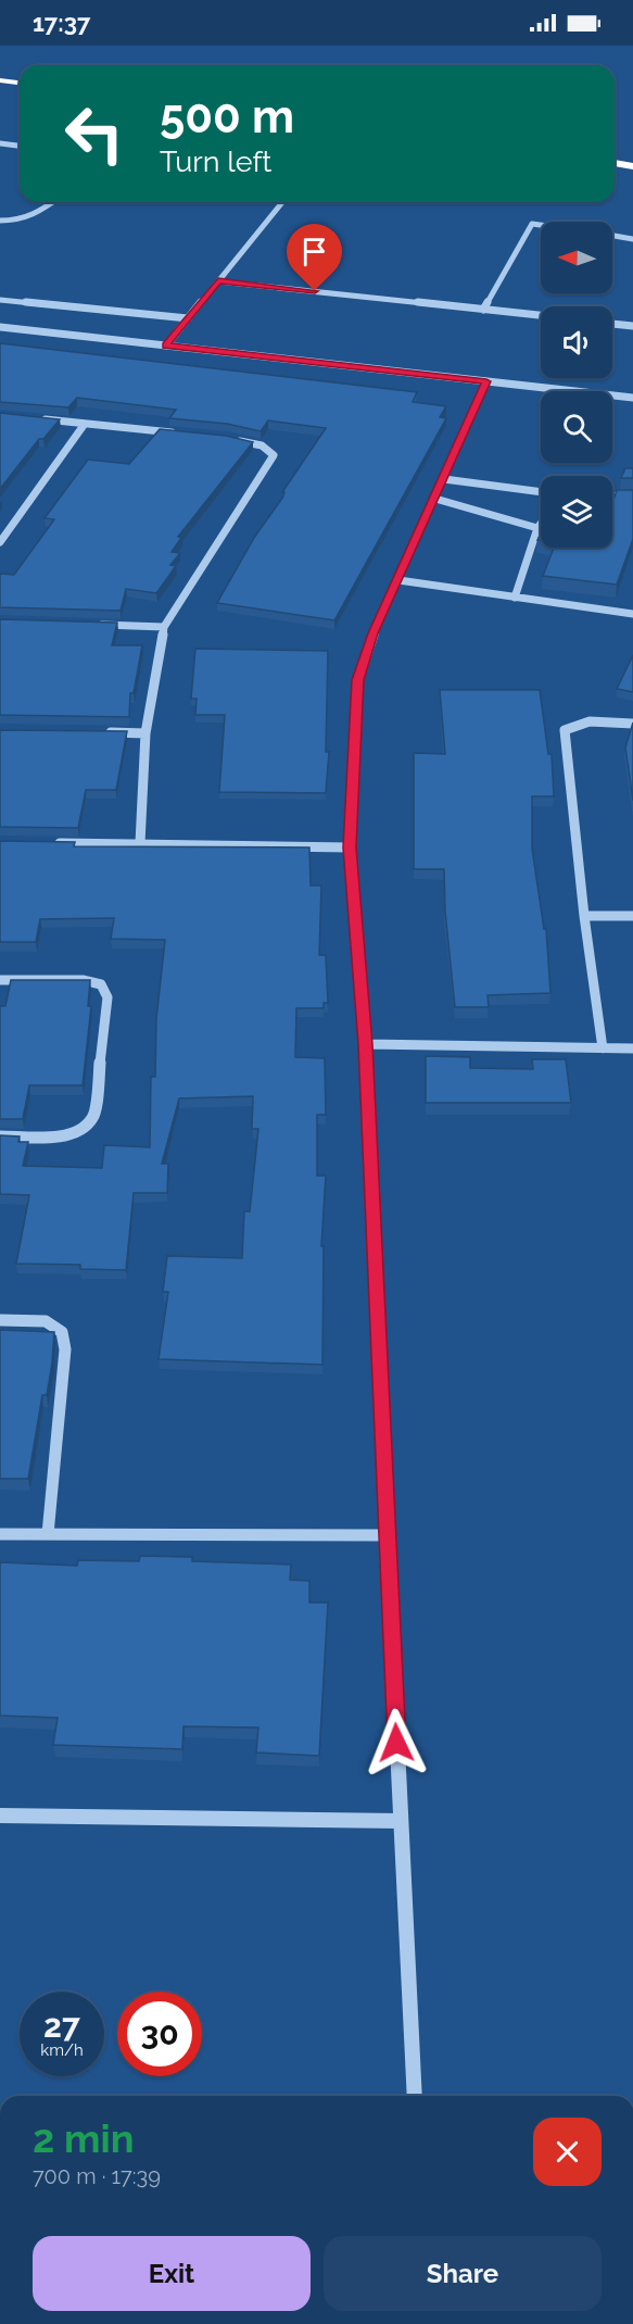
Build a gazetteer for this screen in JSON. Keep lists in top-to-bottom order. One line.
{"north":"left","page":{"status":"17:37","turn":["500 m","Turn left"],"speed":"27 km/h","limit":"30","heading":["2 min","700 m · 17:39"],"buttons":["Exit","Share"]}}
